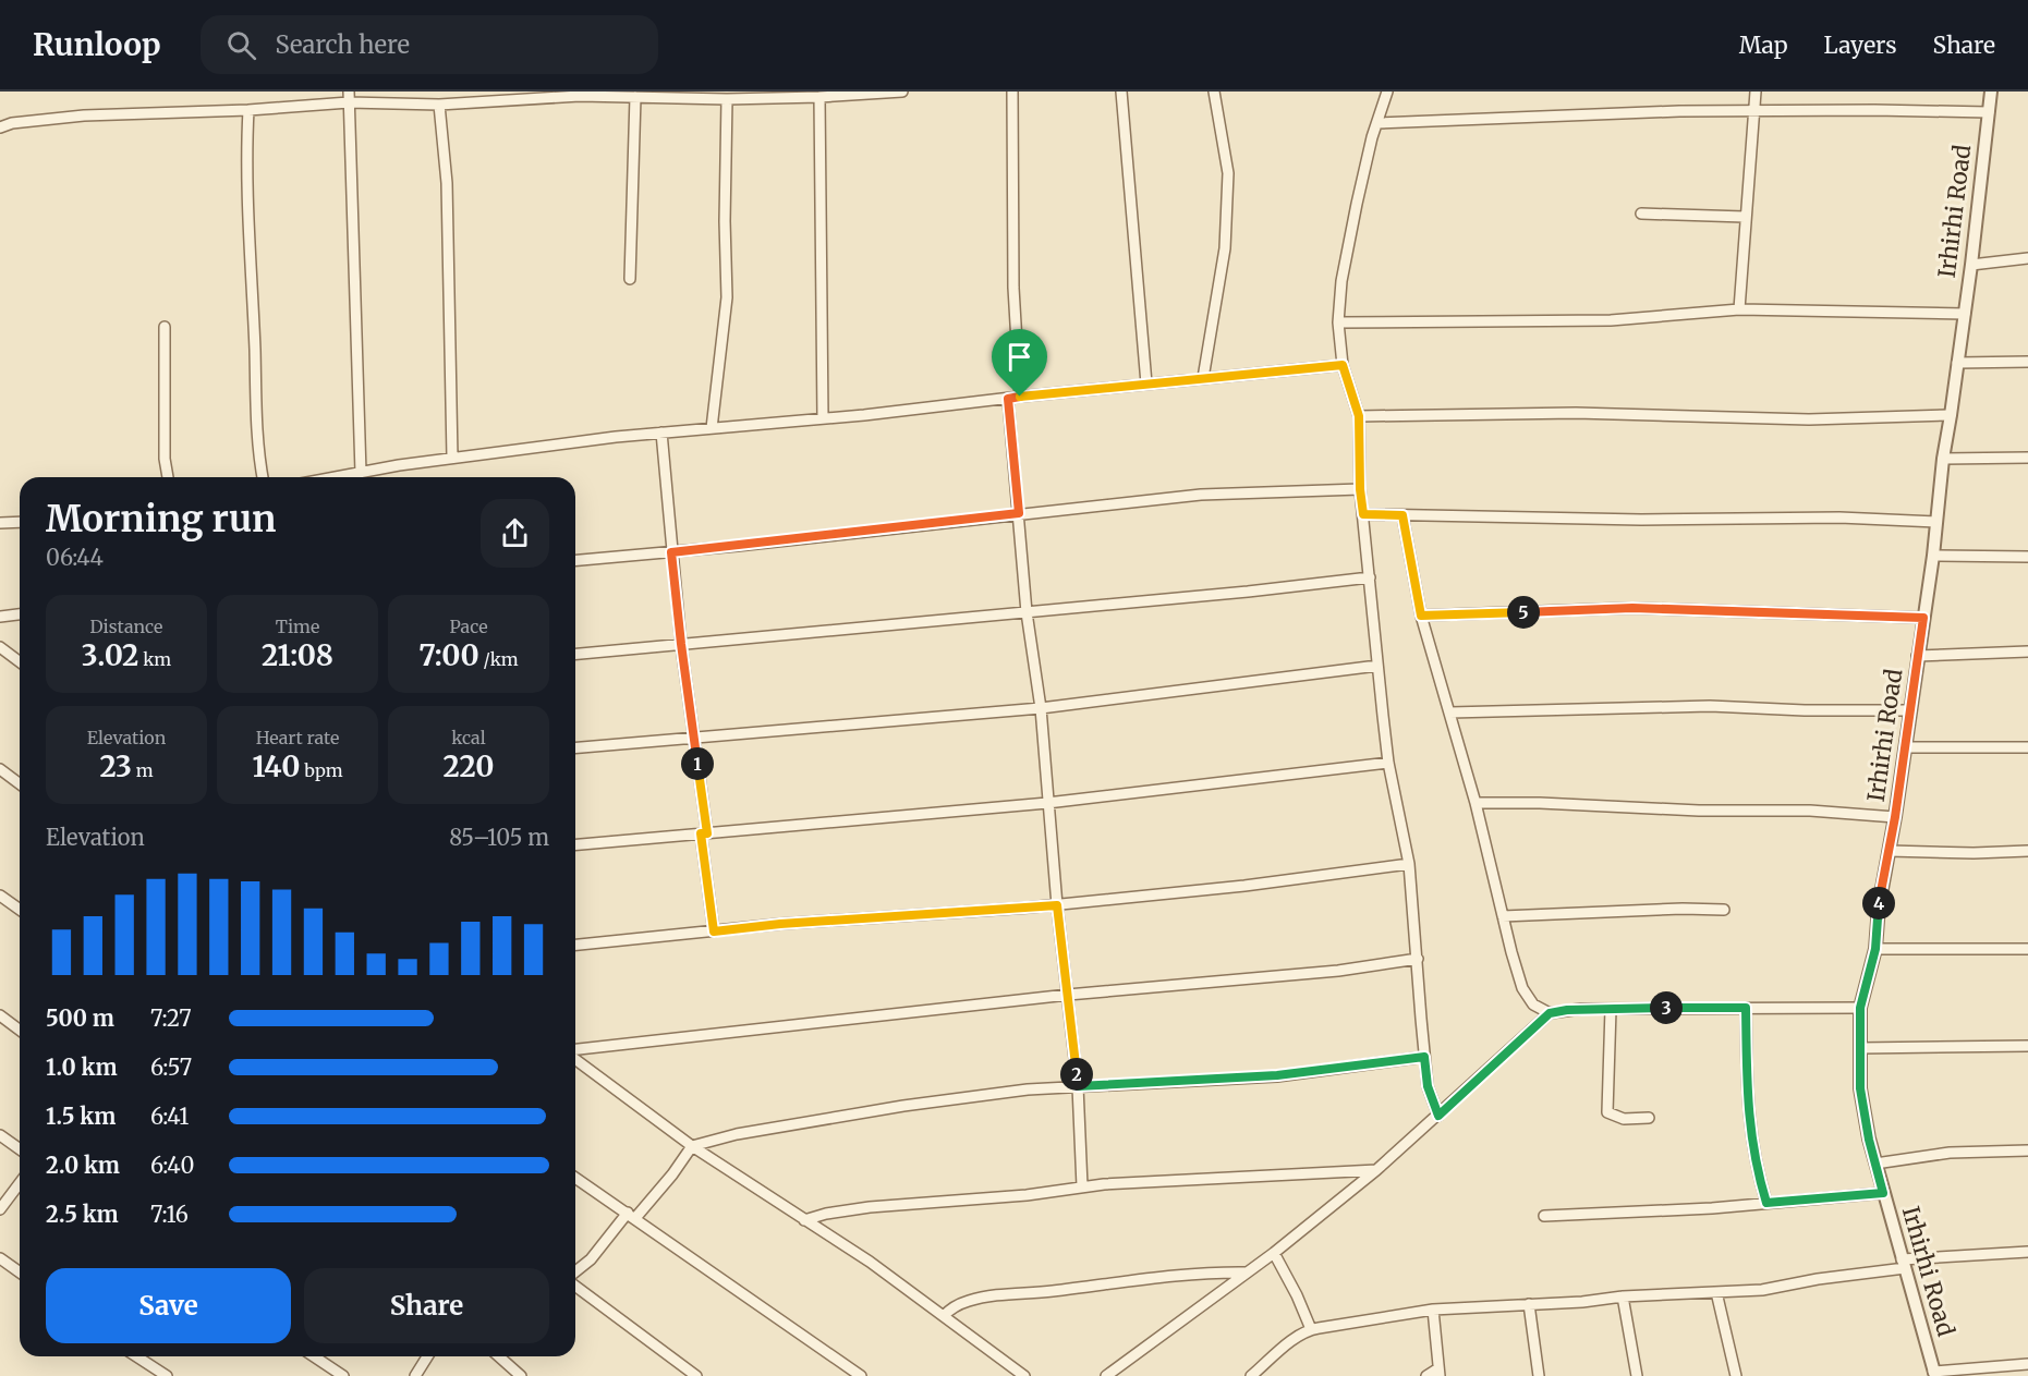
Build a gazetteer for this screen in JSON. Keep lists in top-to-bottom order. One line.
{"streets":{"street":["Irhirhi Road"]},"page":{"header":"Runloop","search":"Search here","nav":["Map","Layers","Share"],"heading":["Morning run","06:44"],"stats":[["Distance","3.02 km"],["Time","21:08"],["Pace","7:00 /km"],["Elevation","23 m"],["Heart rate","140 bpm"],["kcal","220"]],"pins":["5","1","4","3","2"],"chart":["Elevation","85–105 m"],"list":[{"name":"500 m","note":"7:27"},{"name":"1.0 km","note":"6:57"},{"name":"1.5 km","note":"6:41"},{"name":"2.0 km","note":"6:40"},{"name":"2.5 km","note":"7:16"}],"buttons":["Save","Share"]}}
